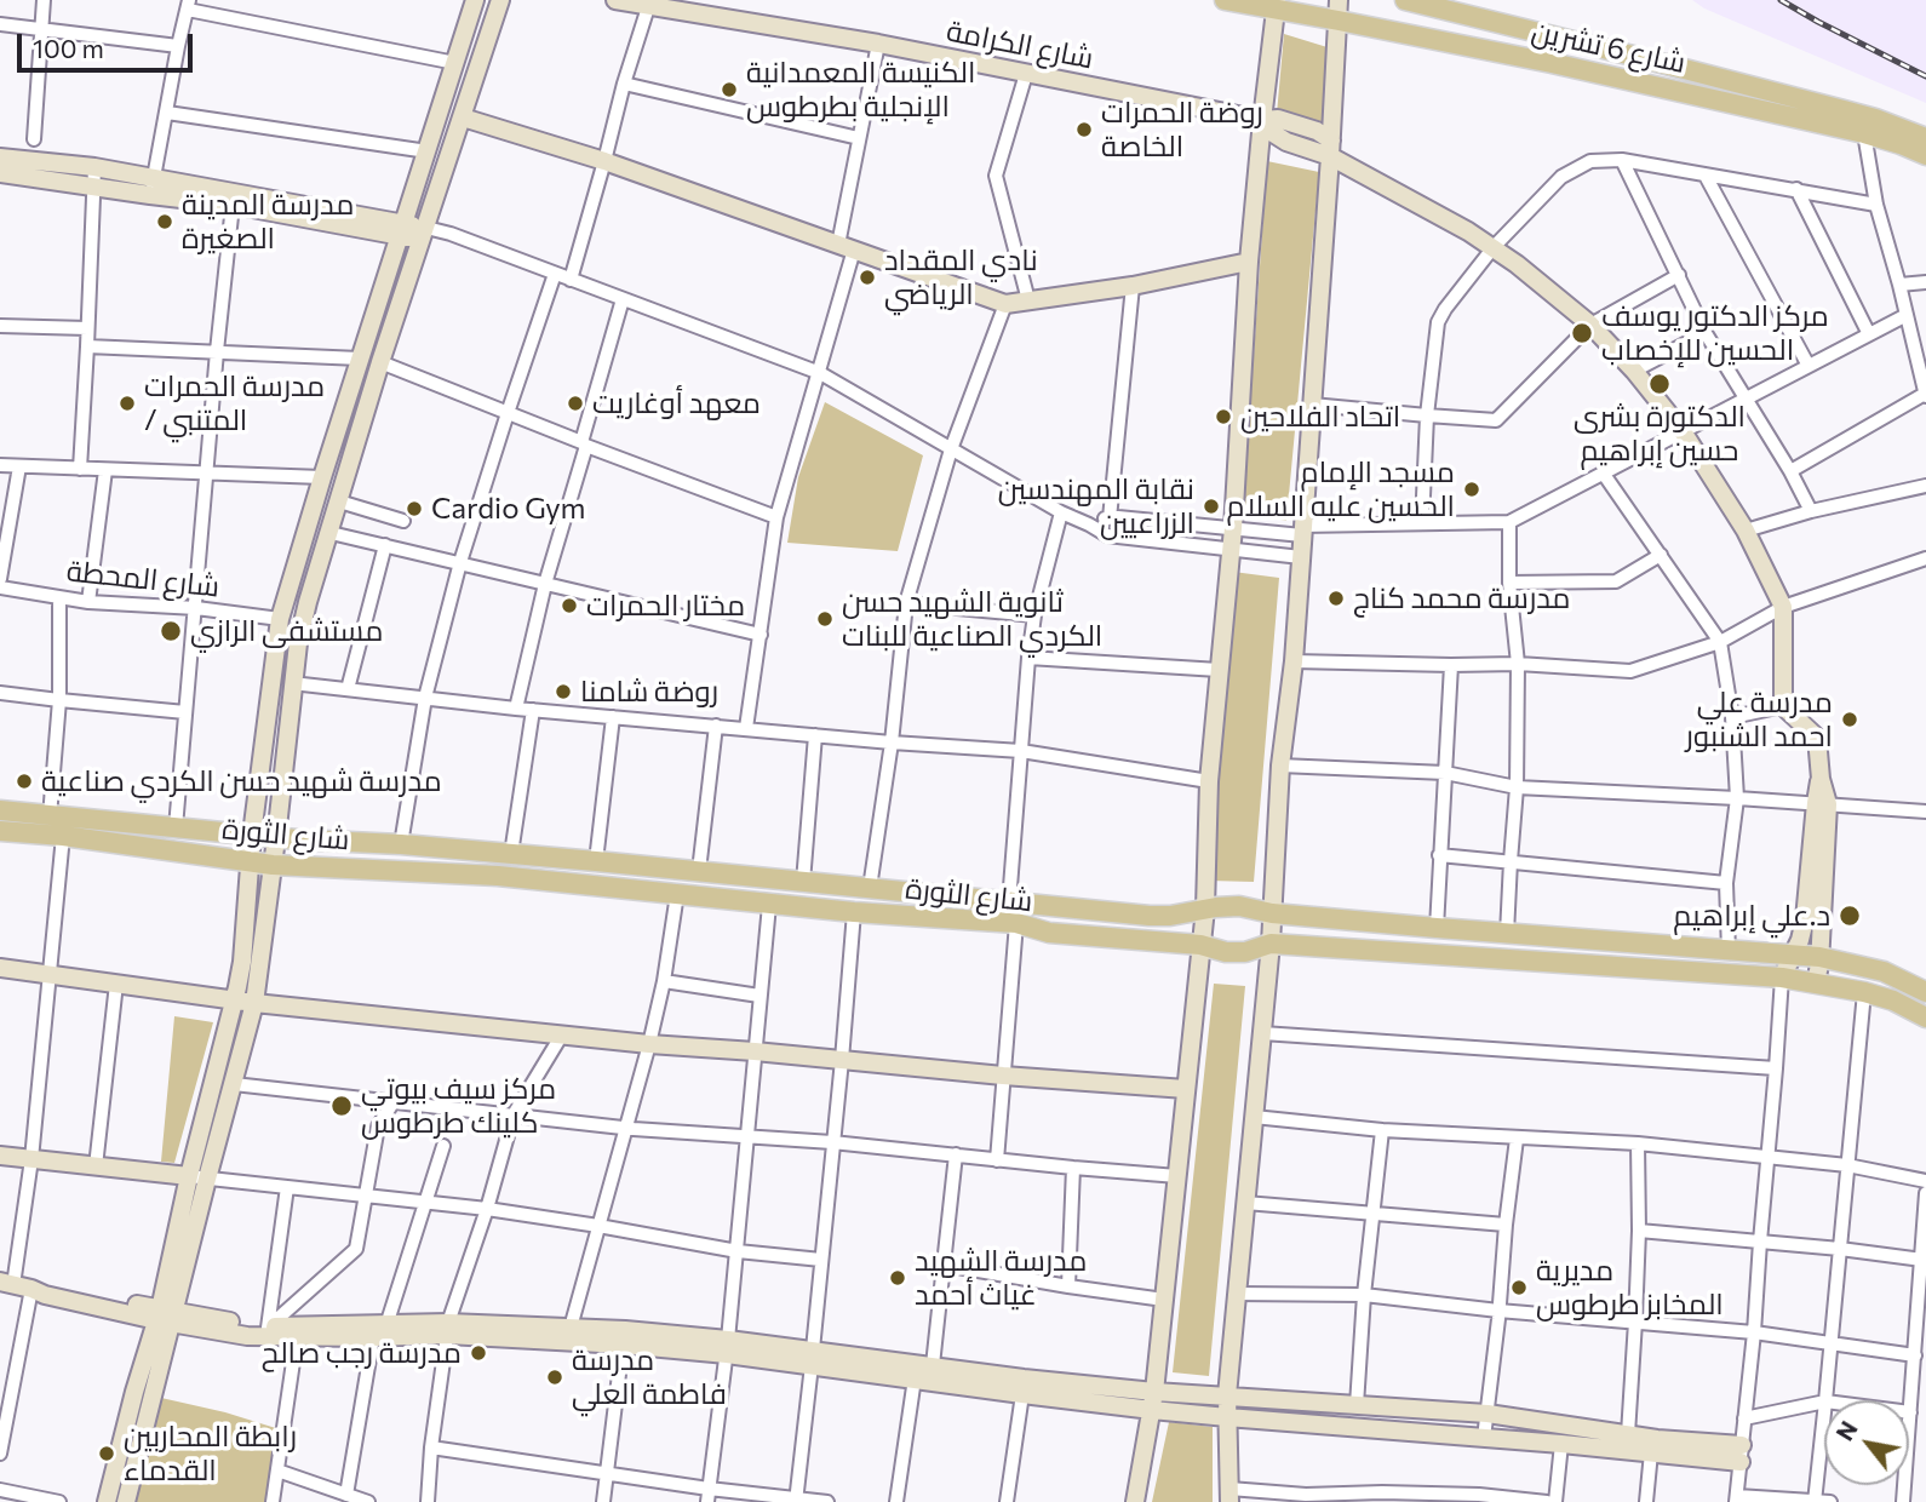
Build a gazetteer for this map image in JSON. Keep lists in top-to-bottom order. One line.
{"streets":{"main road":["شارع 6 تشرين","شارع الثورة"],"street":["شارع الكرامة","شارع المحطة"]},"places":["الكنيسة المعمدانية الإنجلية بطرطوس","روضة الحمرات الخاصة","مدرسة المدينة الصغيرة","نادي المقداد الرياضي","مركز الدكتور يوسف الحسين للإخصاب","الدكتورة بشرى حسين إبراهيم","مدرسة الحمرات / المتنبي","معهد أوغاريت","اتحاد الفلاحين","مسجد الإمام الحسين عليه السلام","نقابة المهندسين الزراعيين","Cardio Gym","مدرسة محمد كناج","مختار الحمرات","ثانوية الشهيد حسن الكردي الصناعية للبنات","مستشفى الرازي","روضة شامنا","مدرسة علي احمد الشنبور","مدرسة شهيد حسن الكردي صناعية","د.علي إبراهيم","مركز سيف بيوتي كلينك طرطوس","مدرسة الشهيد غياث أحمد","مديرية المخابز طرطوس","مدرسة رجب صالح","مدرسة فاطمة العلي","رابطة المحاربين القدماء"],"scale_bar":"100 m","north":"top left"}
